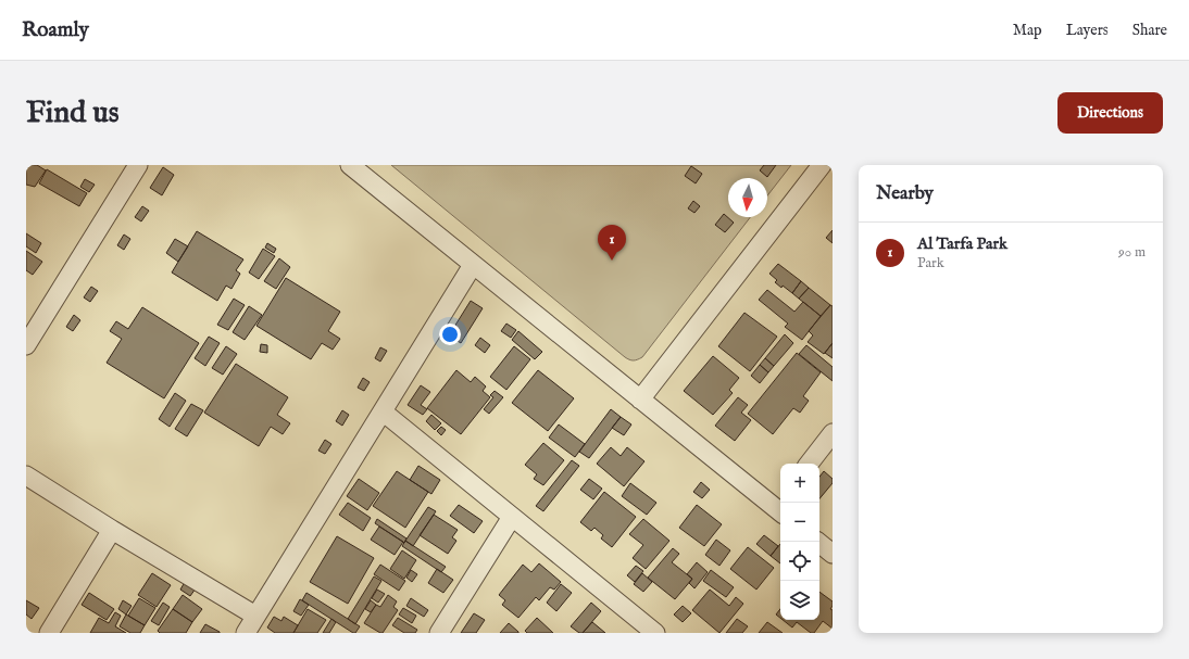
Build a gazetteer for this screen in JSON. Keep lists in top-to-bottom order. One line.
{"north":"bottom","page":{"header":"Roamly","nav":["Map","Layers","Share"],"buttons":"Directions","title":"Find us","heading":"Nearby","list":[{"mark":"1","name":"Al Tarfa Park","note":"Park","value":"90 m"}],"pins":"1","map_buttons":["+","−"]}}
